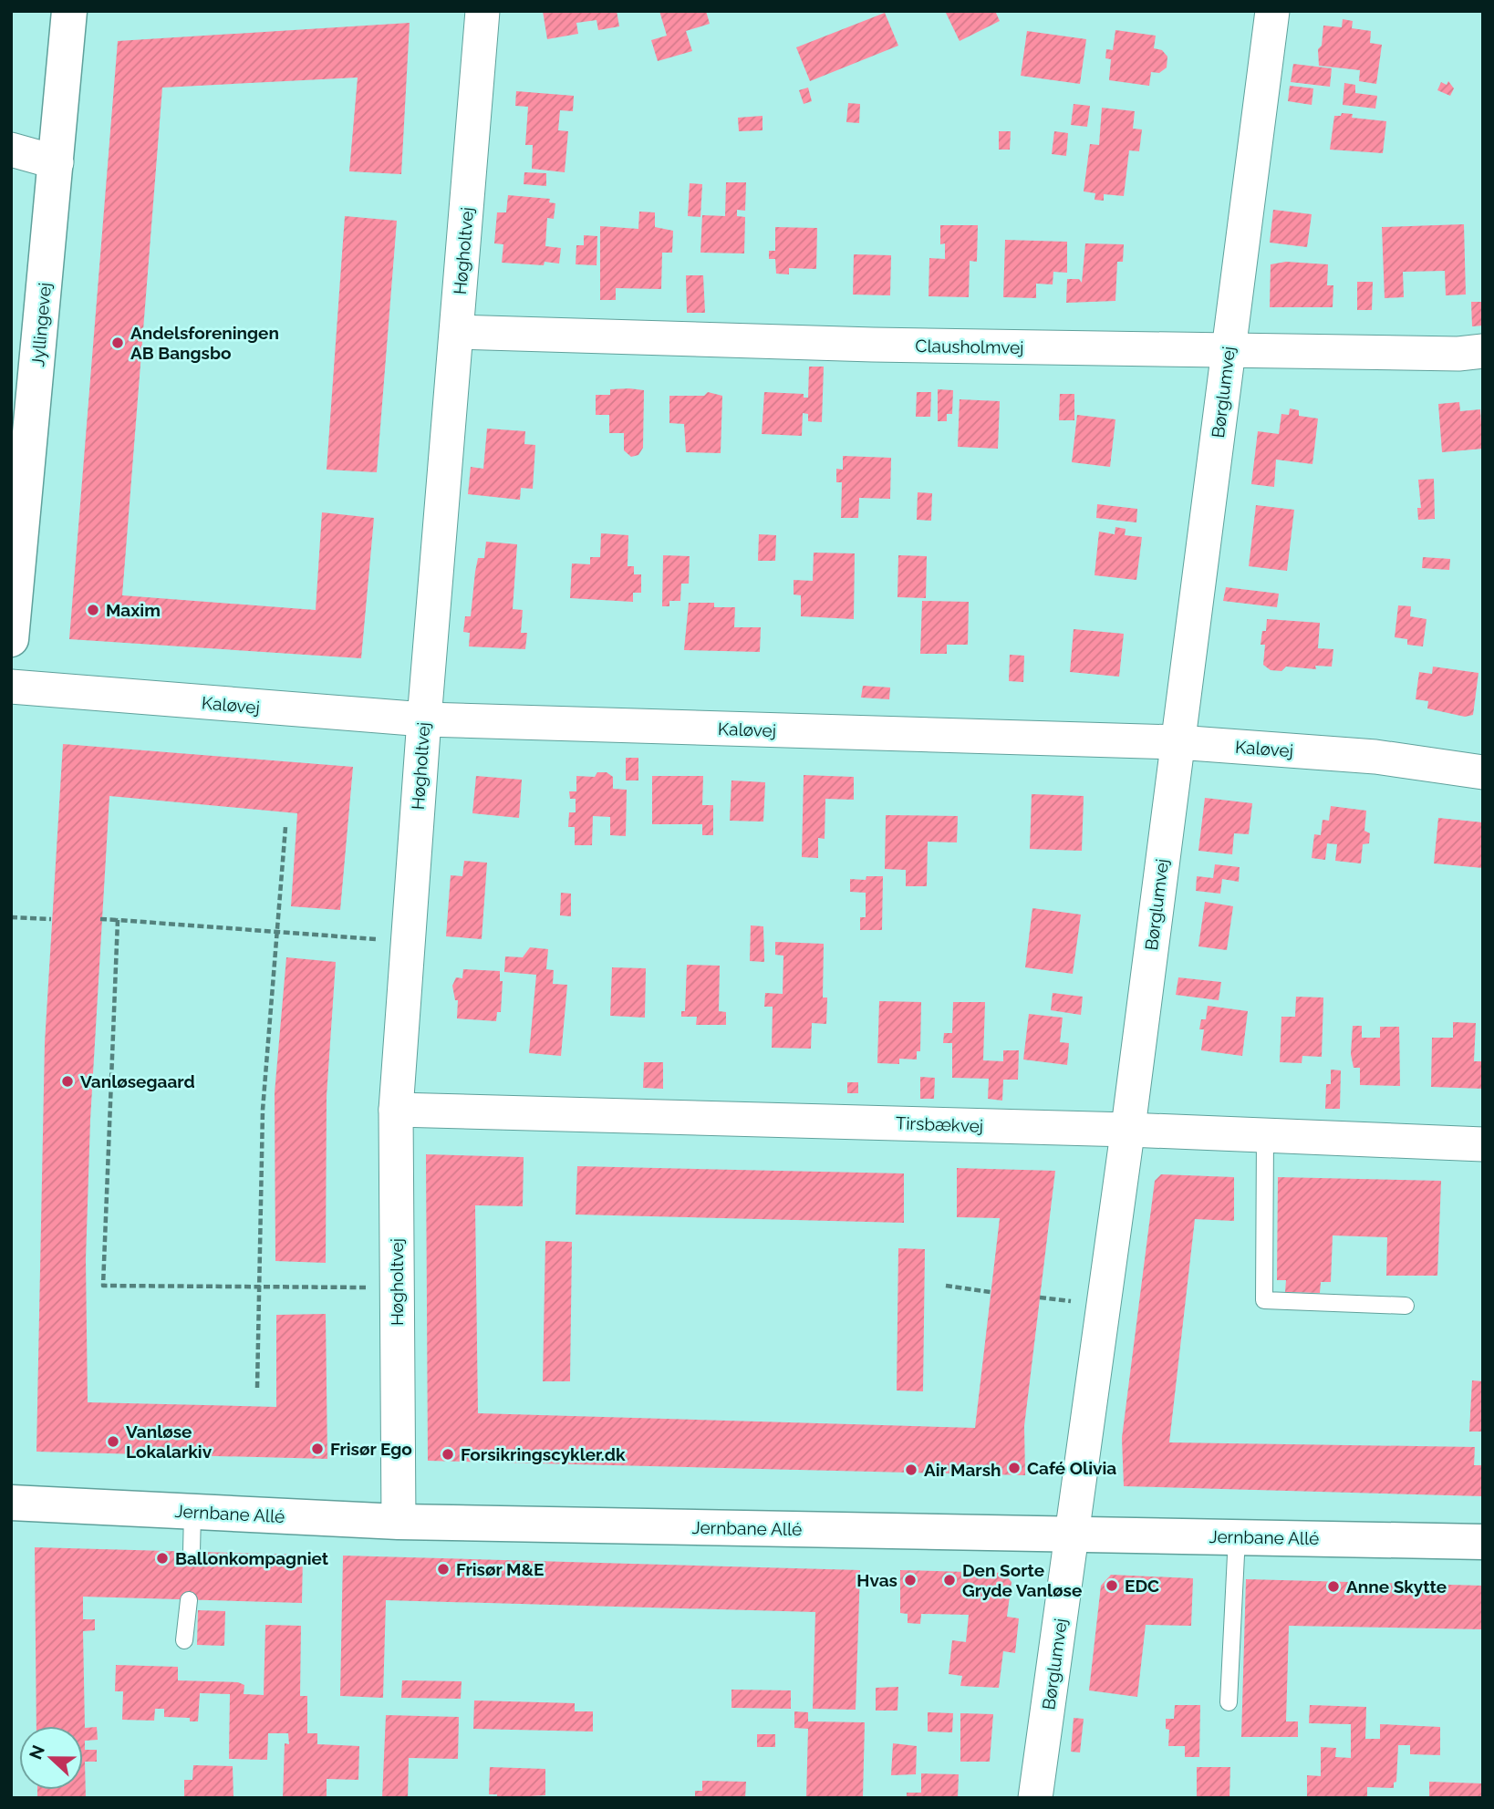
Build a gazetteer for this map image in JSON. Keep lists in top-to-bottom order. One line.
{"streets":{"street":["Høgholtvej","Jyllingevej","Clausholmvej","Børglumvej","Kaløvej","Tirsbækvej","Jernbane Allé"]},"crossings":[["Høgholtvej","Clausholmvej"],["Høgholtvej","Kaløvej"],["Høgholtvej","Tirsbækvej"],["Høgholtvej","Jernbane Allé"],["Clausholmvej","Børglumvej"],["Børglumvej","Kaløvej"],["Børglumvej","Tirsbækvej"],["Børglumvej","Jernbane Allé"]],"places":["Andelsforeningen AB Bangsbo","Maxim","Vanløsegaard","Vanløse Lokalarkiv","Frisør Ego","Forsikringscykler.dk","Café Olivia","Air Marsh","Ballonkompagniet","Frisør M&E","Hvas","Den Sorte Gryde Vanløse","EDC","Anne Skytte"],"north":"left"}
